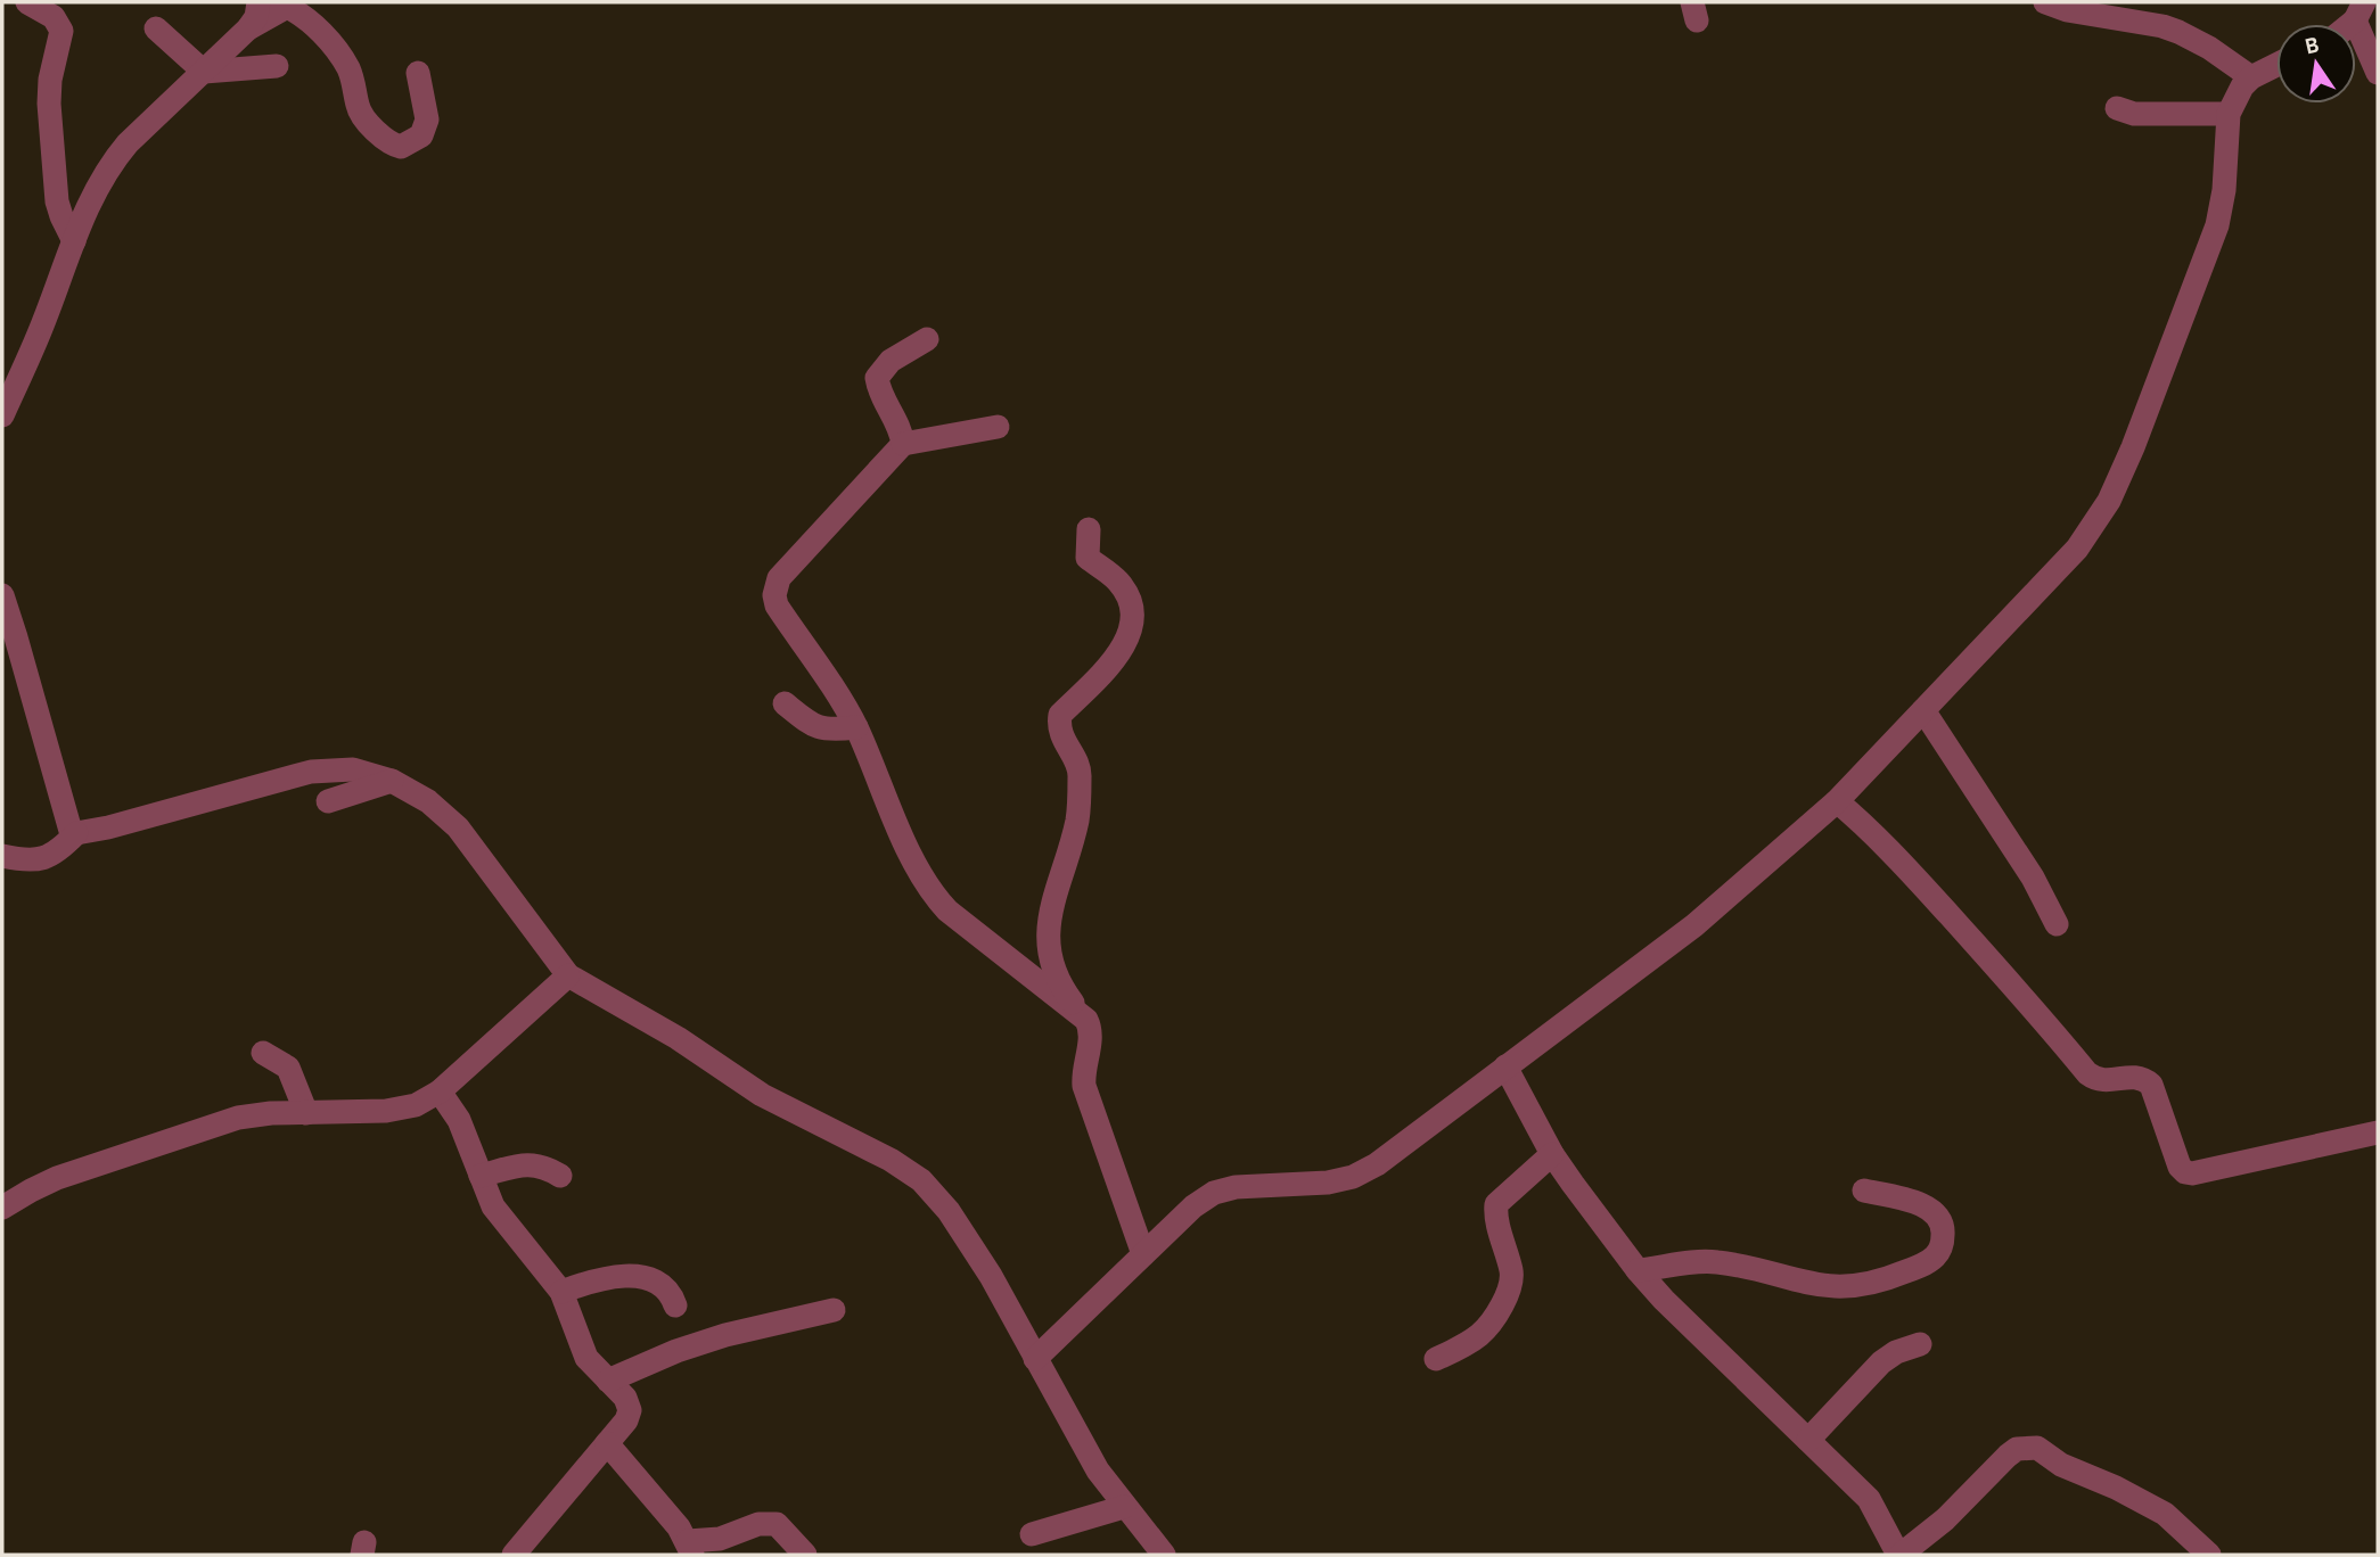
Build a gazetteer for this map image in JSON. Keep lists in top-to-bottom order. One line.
{"north":"top"}
